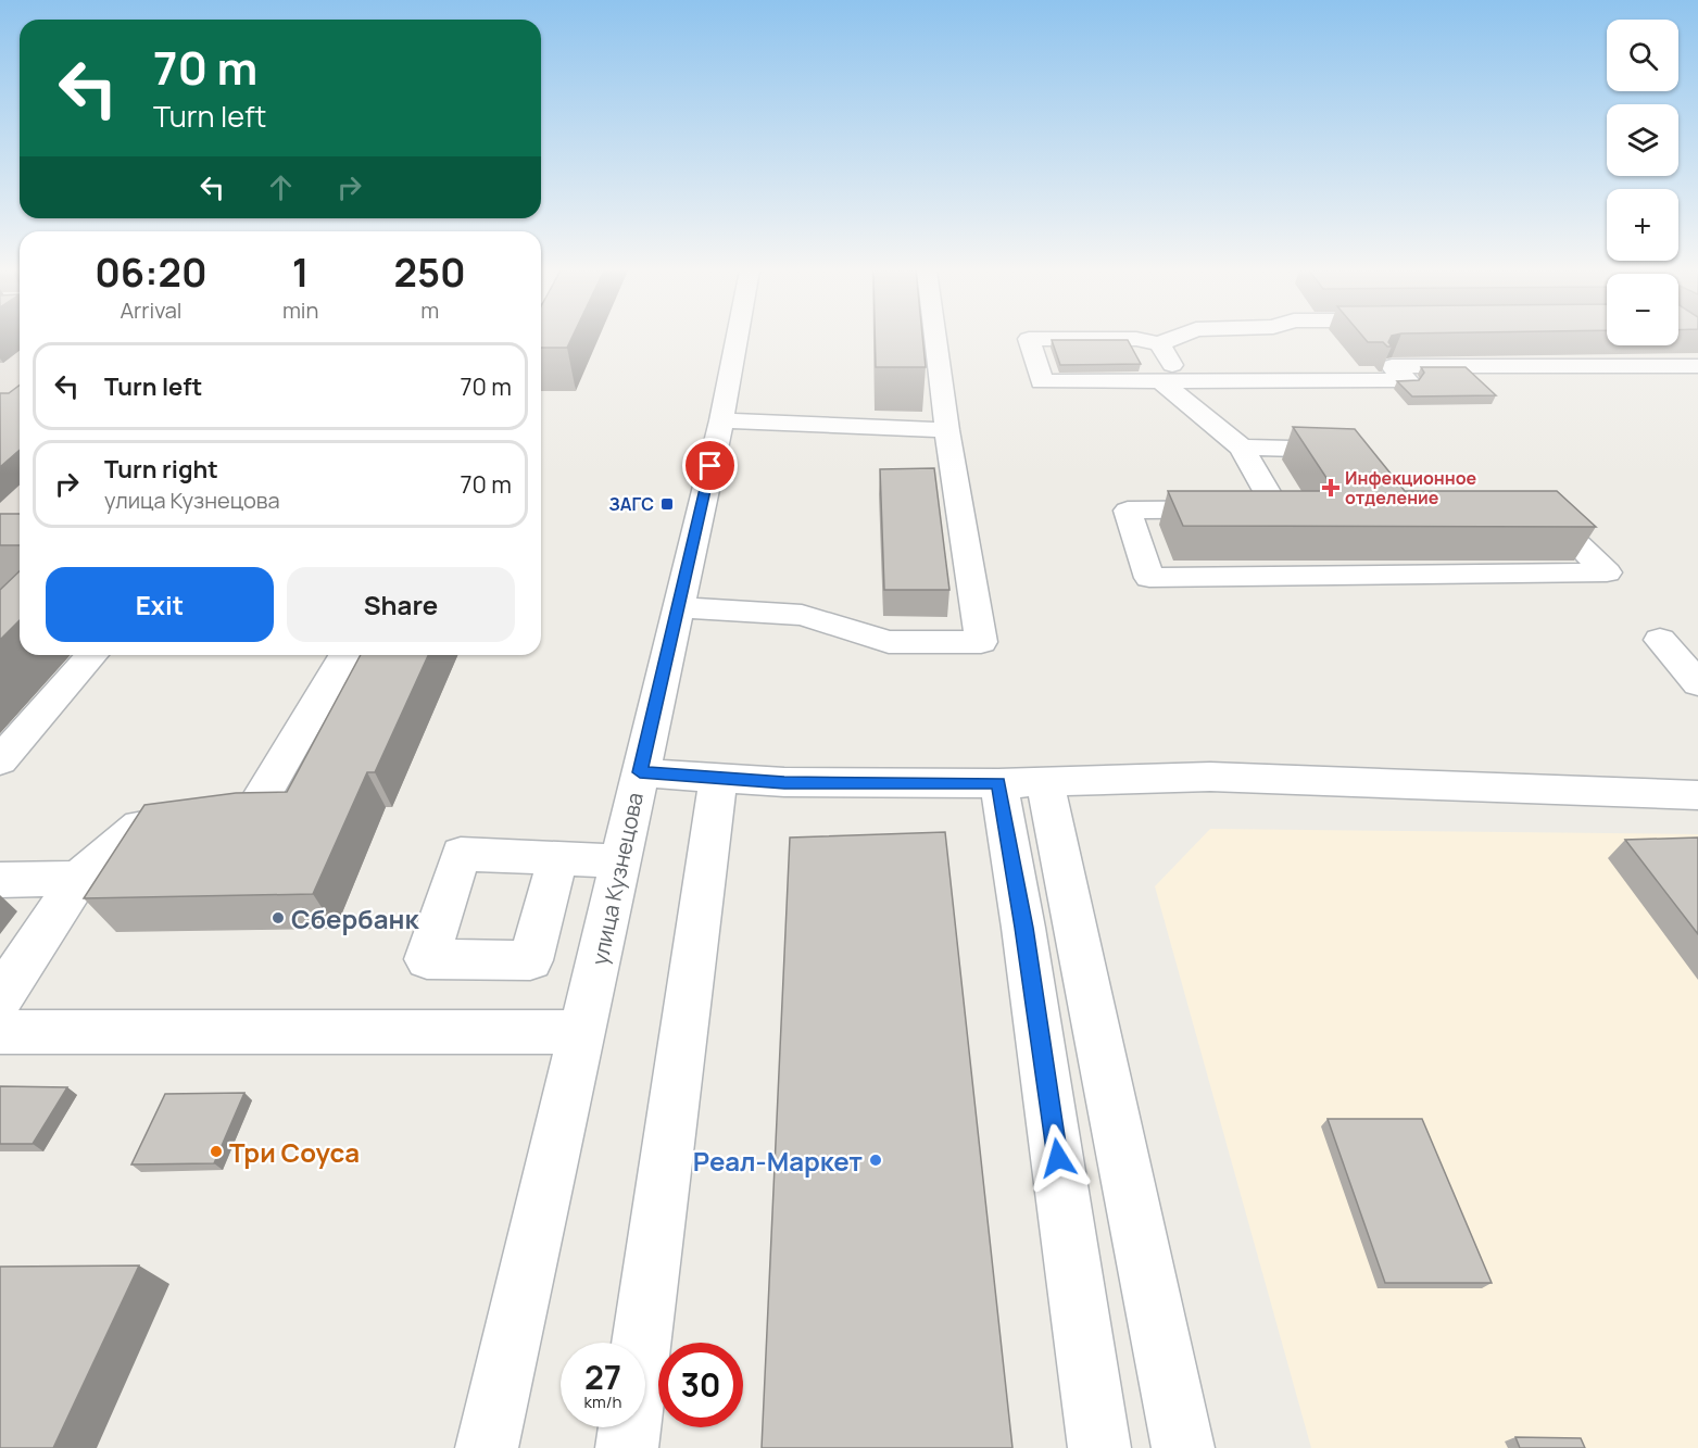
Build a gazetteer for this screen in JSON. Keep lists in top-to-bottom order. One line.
{"streets":{"street":["улица Кузнецова"]},"places":{"health":["Инфекционное отделение"],"transit":["ЗАГС"],"other":["Сбербанк","Три Соуса","Реал-Маркет"]},"page":{"map_buttons":["+","−"],"turn":["70 m","Turn left"],"eta":["06:20","Arrival","1","min","250","m"],"list":[{"name":"Turn left","value":"70 m"},{"name":"Turn right","note":"улица Кузнецова","value":"70 m"}],"buttons":["Exit","Share"],"speed":"27 km/h","limit":"30"}}
